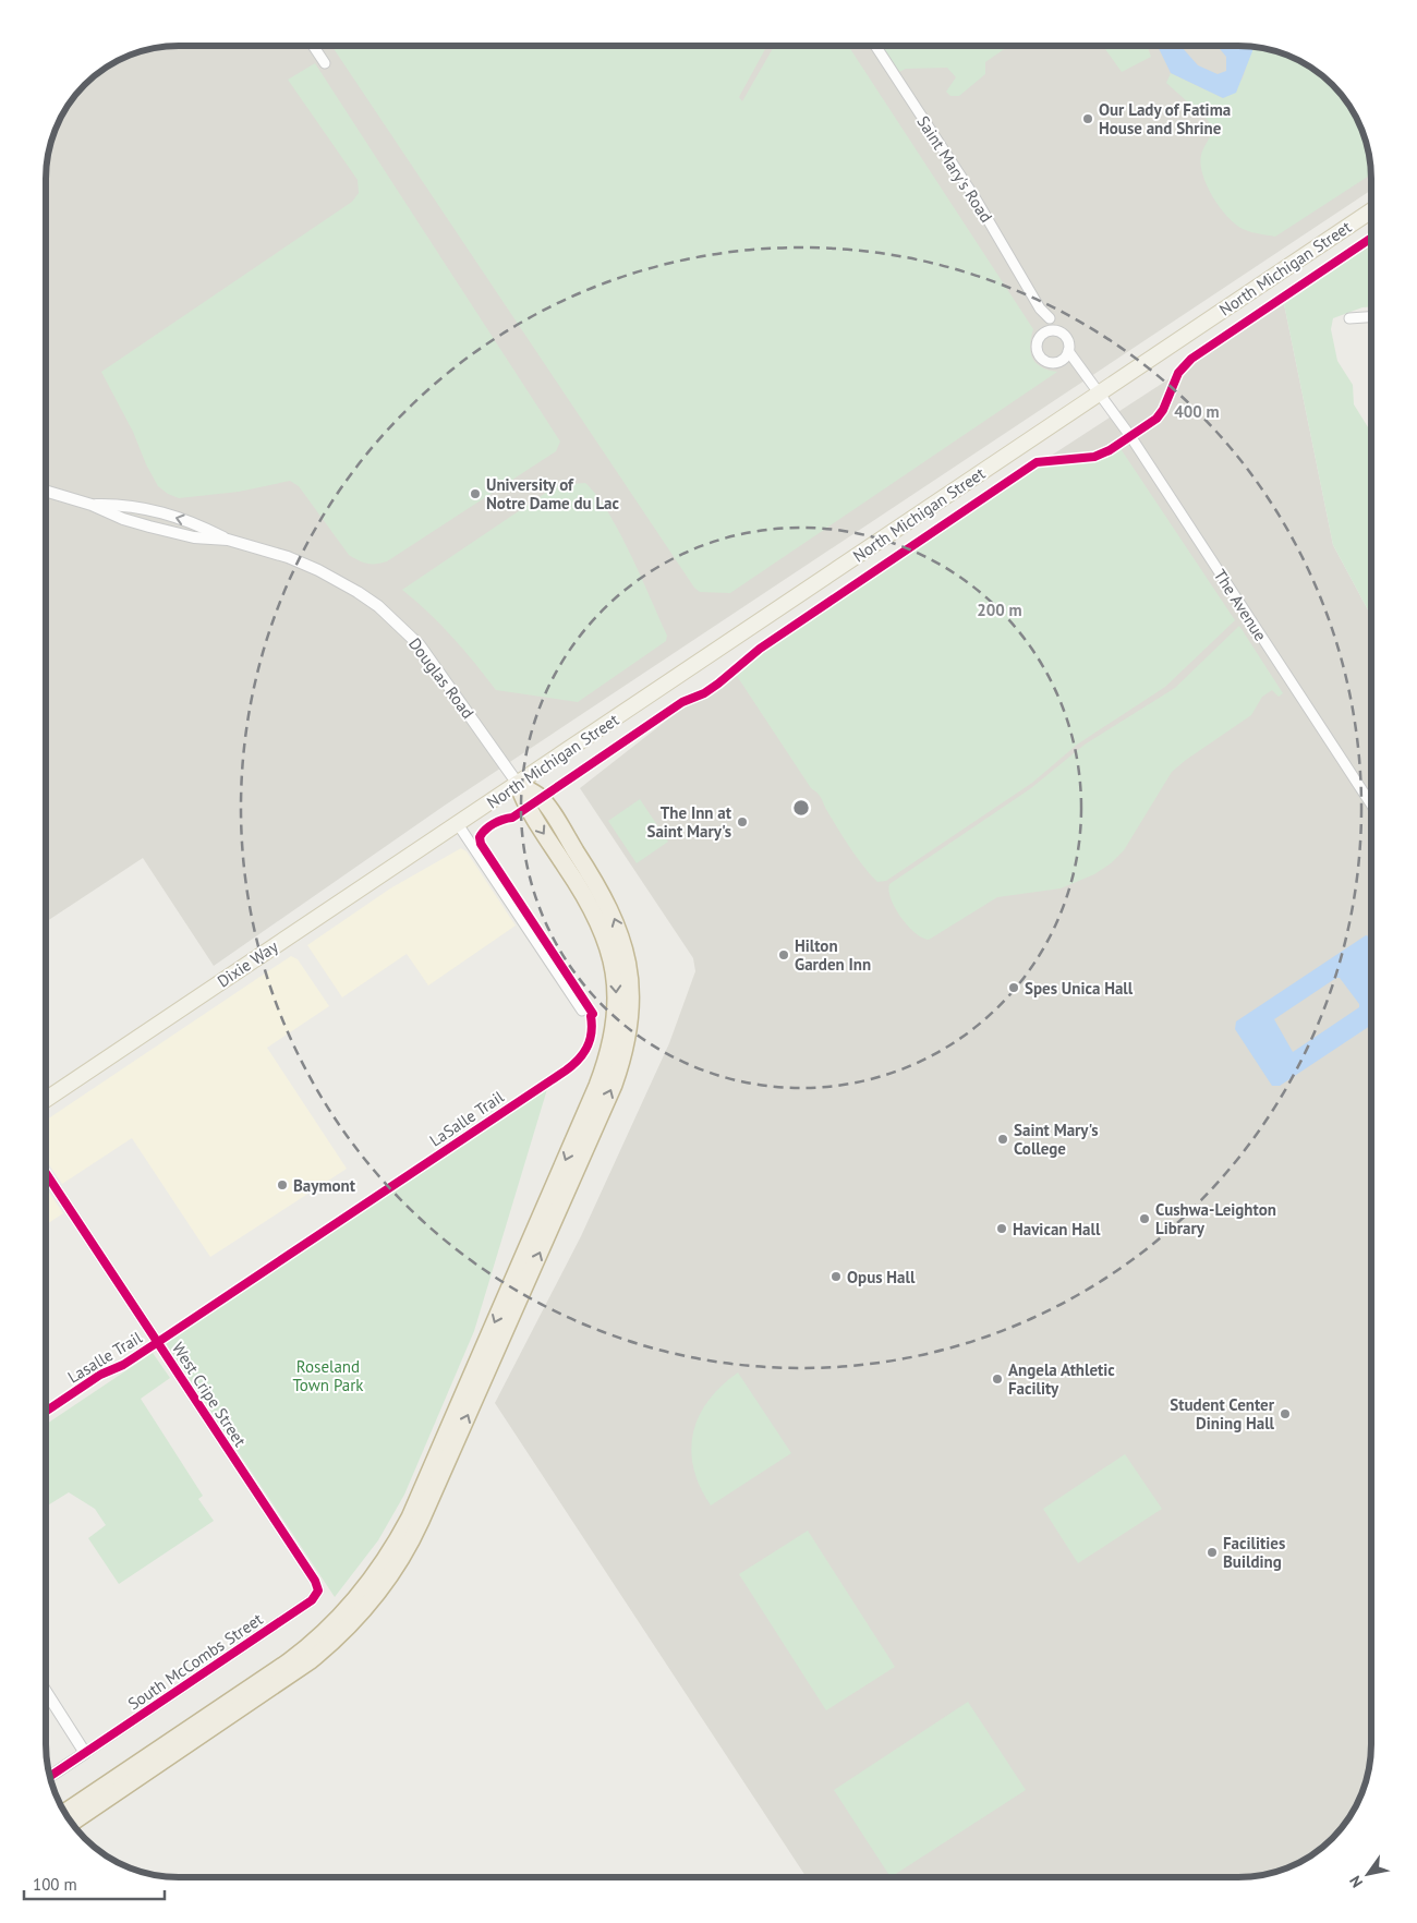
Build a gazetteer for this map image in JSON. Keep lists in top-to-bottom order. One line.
{"streets":{"main road":["North Michigan Street","Dixie Way"],"street":["Saint Mary's Road","The Avenue","Douglas Road","West Cripe Street","South McCombs Street"],"cycle path":["LaSalle Trail","Lasalle Trail"]},"crossings":[["Saint Mary's Road","North Michigan Street"],["Saint Mary's Road","The Avenue"],["North Michigan Street","The Avenue"],["North Michigan Street","Douglas Road"],["North Michigan Street","Dixie Way"],["West Cripe Street","South McCombs Street"]],"parks":["Roseland Town Park"],"places":["Our Lady of Fatima House and Shrine","University of Notre Dame du Lac","The Inn at Saint Mary's","Hilton Garden Inn","Spes Unica Hall","Saint Mary's College","Baymont","Cushwa-Leighton Library","Havican Hall","Opus Hall","Angela Athletic Facility","Student Center Dining Hall","Facilities Building"],"scale_bar":"100 m","north":"bottom left","rings":["400 m","200 m"]}
